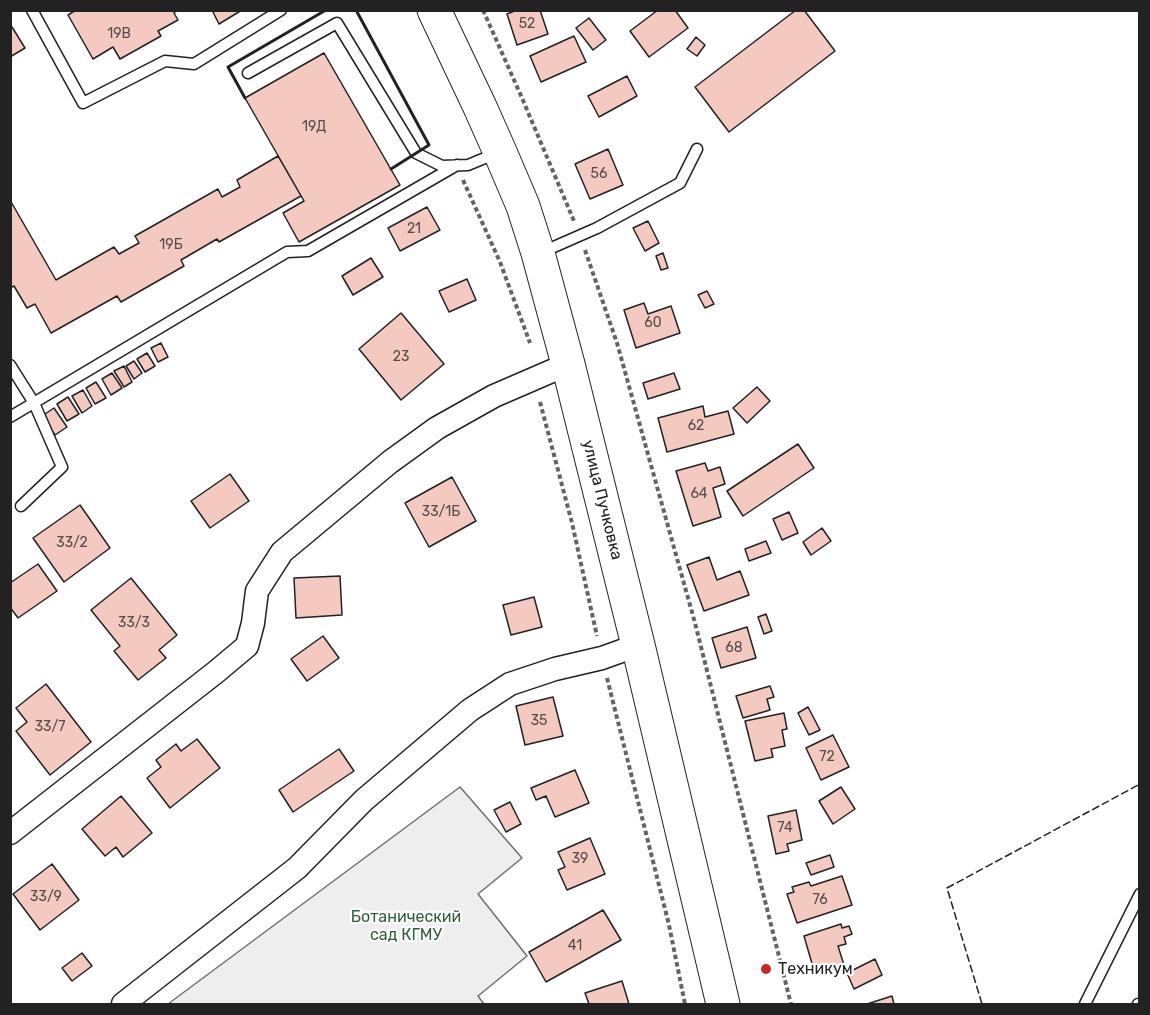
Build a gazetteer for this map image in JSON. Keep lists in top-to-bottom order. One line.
{"streets":{"main road":["улица Пучковка"]},"parks":["Ботанический сад КГМУ"],"places":["Техникум"],"house_numbers":["52","19В","19Д","56","21","19Б","60","23","62","64","33/1Б","33/2","33/3","68","35","33/7","72","74","39","33/9","76","41"]}
